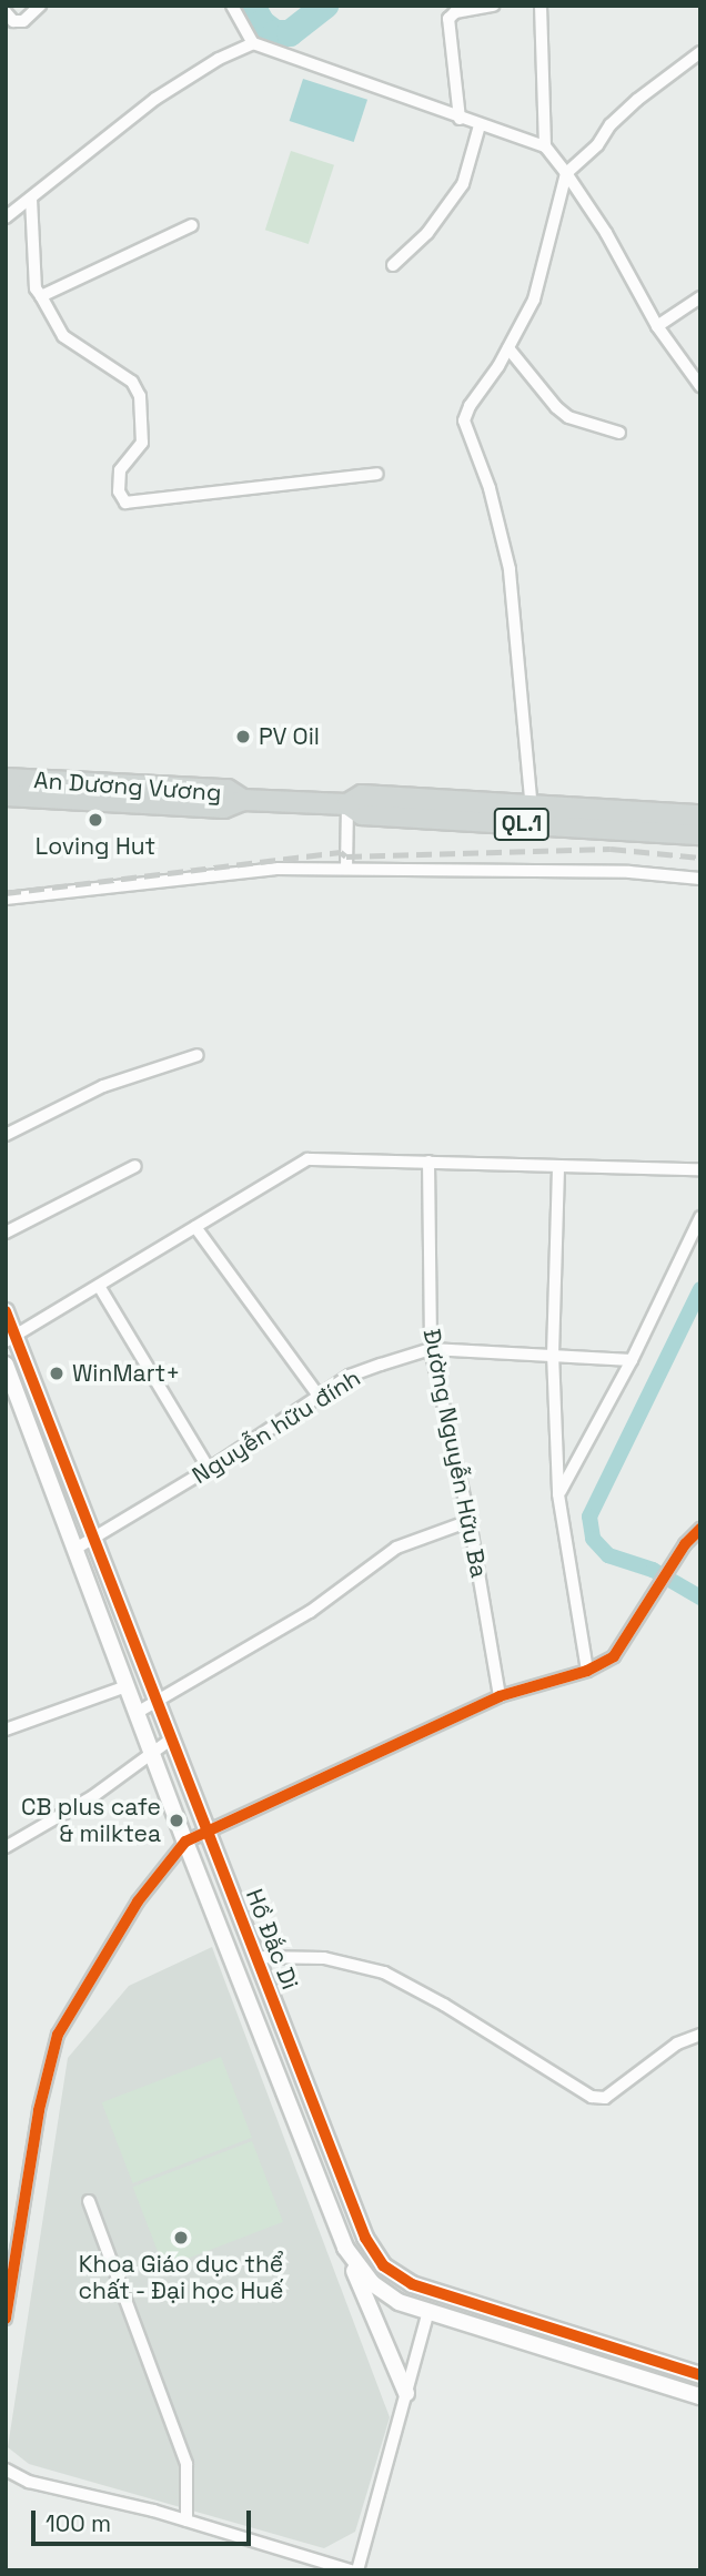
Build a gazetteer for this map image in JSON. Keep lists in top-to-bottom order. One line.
{"streets":{"main road":["An Dương Vương","QL.1"],"street":["Nguyễn hữu đính","Đường Nguyễn Hữu Ba","Hồ Đắc Di"]},"crossings":[["Nguyễn hữu đính","Đường Nguyễn Hữu Ba"],["Nguyễn hữu đính","Hồ Đắc Di"]],"places":["PV Oil","Loving Hut","WinMart+","CB plus cafe & milktea","Khoa Giáo dục thể chất - Đại học Huế"],"scale_bar":"100 m"}
